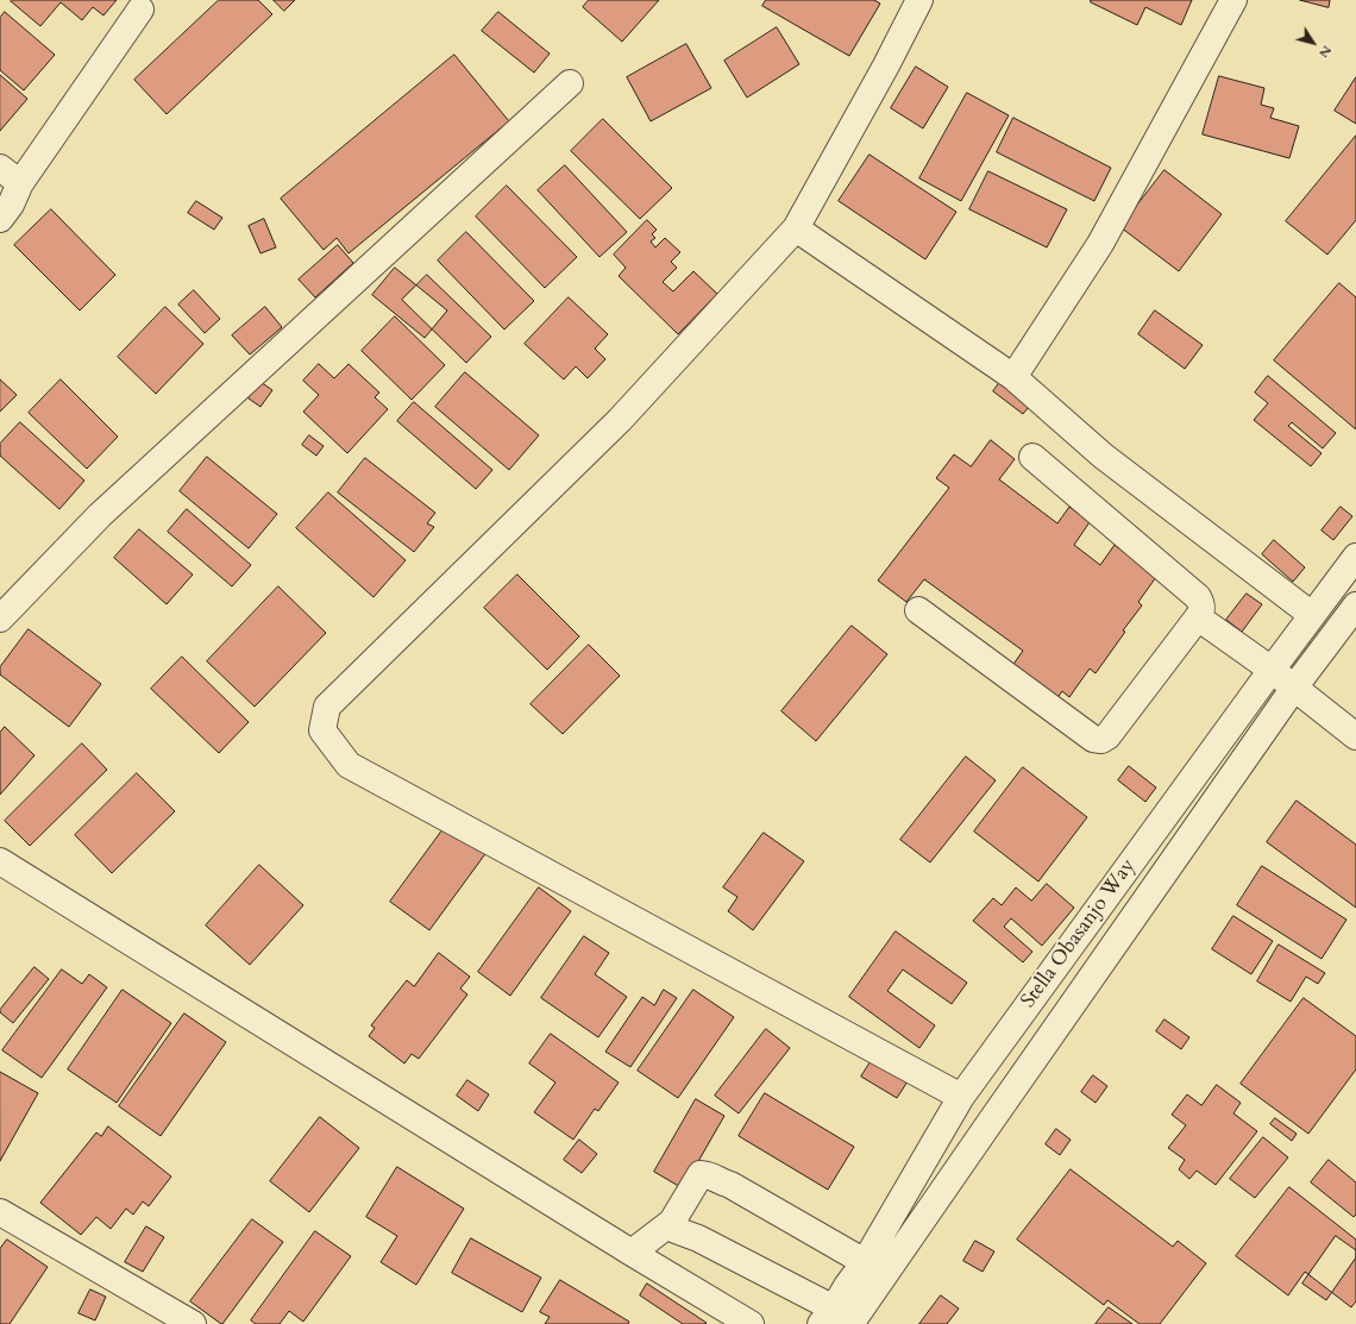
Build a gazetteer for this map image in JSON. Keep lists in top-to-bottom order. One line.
{"streets":{"street":["Stella Obasanjo Way"]},"north":"bottom right"}
